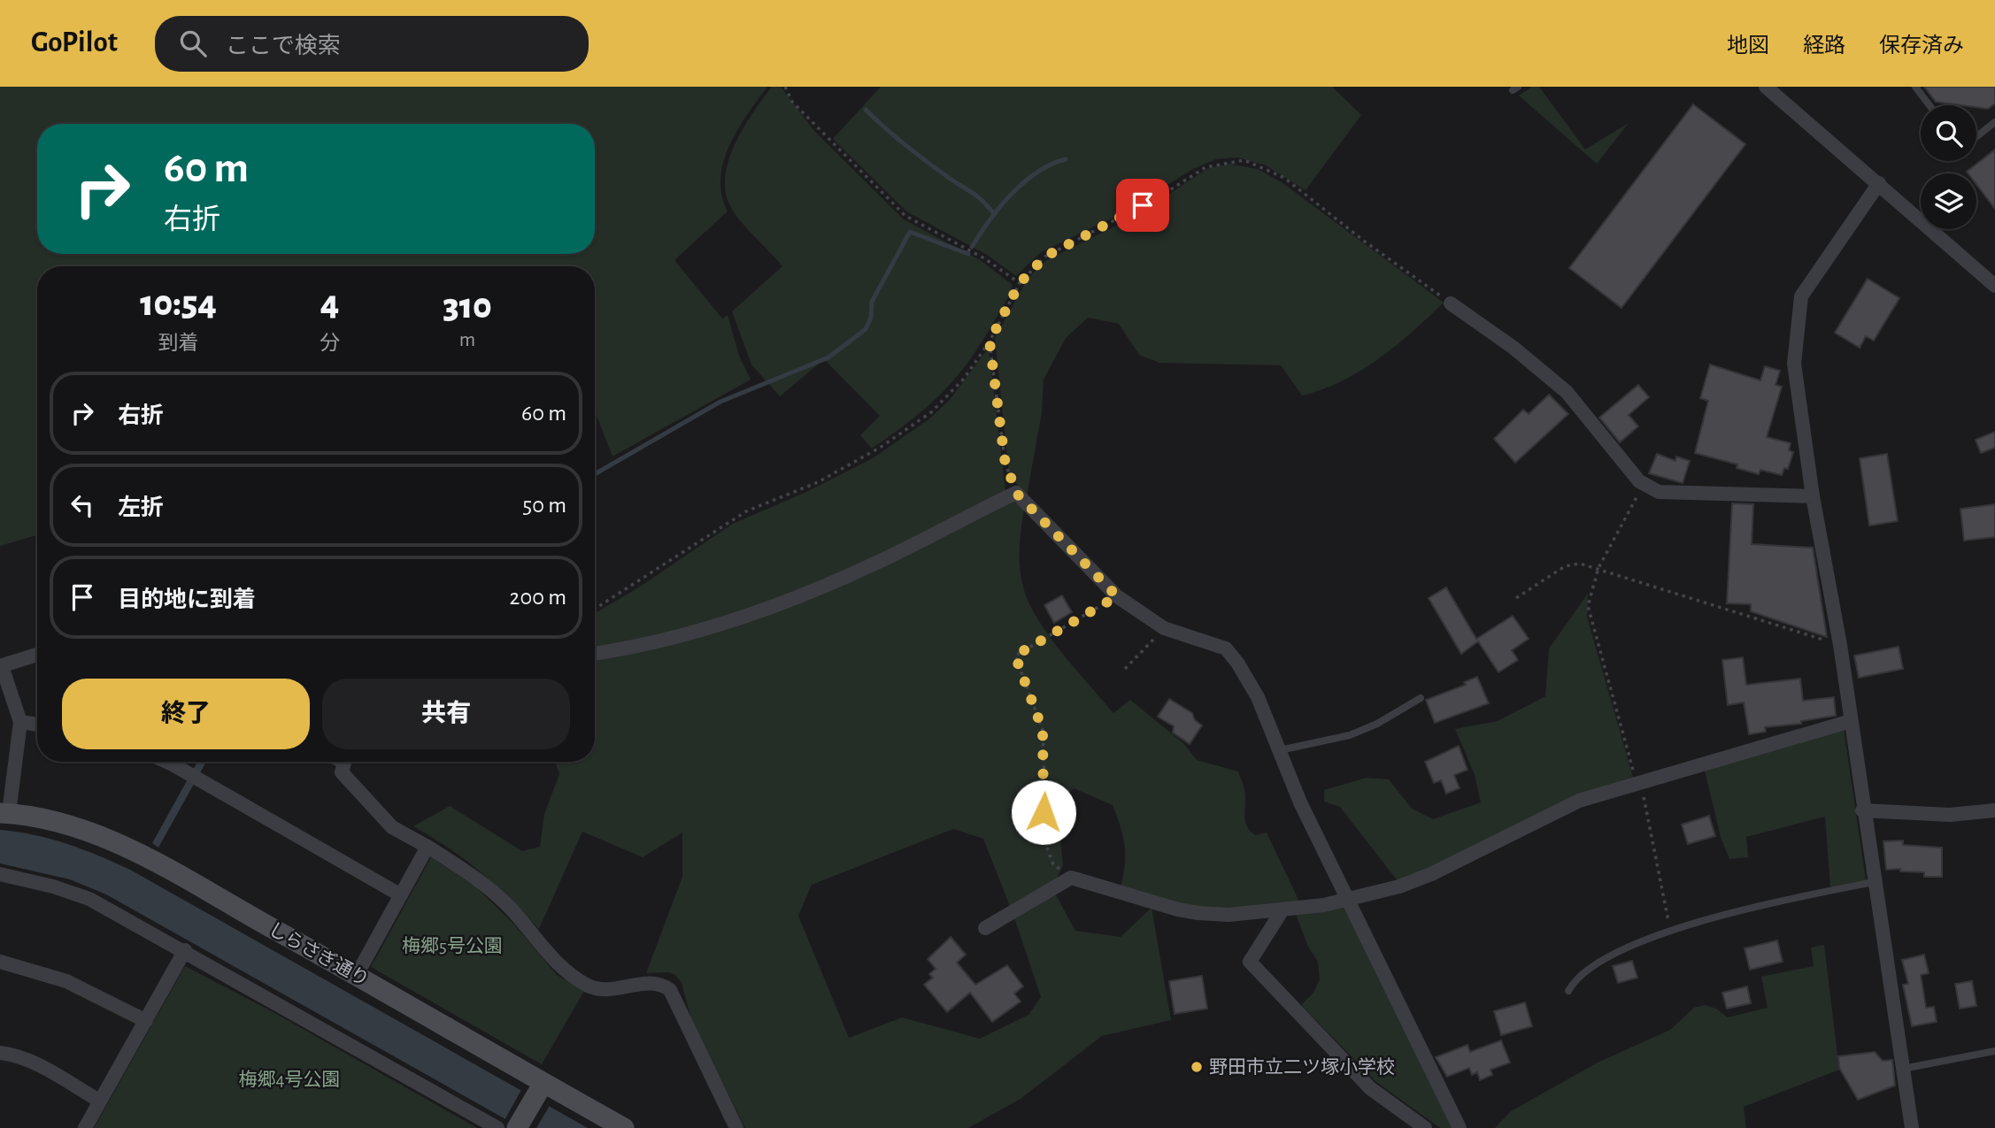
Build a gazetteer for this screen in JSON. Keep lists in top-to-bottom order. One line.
{"streets":{"street":["しらさぎ通り"]},"parks":["梅郷5号公園","梅郷4号公園"],"places":["野田市立二ツ塚小学校"],"page":{"header":"GoPilot","search":"ここで検索","nav":["地図","経路","保存済み"],"turn":["60 m","右折"],"eta":["10:54","到着","4","分","310","m"],"list":[{"name":"右折","value":"60 m"},{"name":"左折","value":"50 m"},{"name":"目的地に到着","value":"200 m"}],"buttons":["終了","共有"]}}
